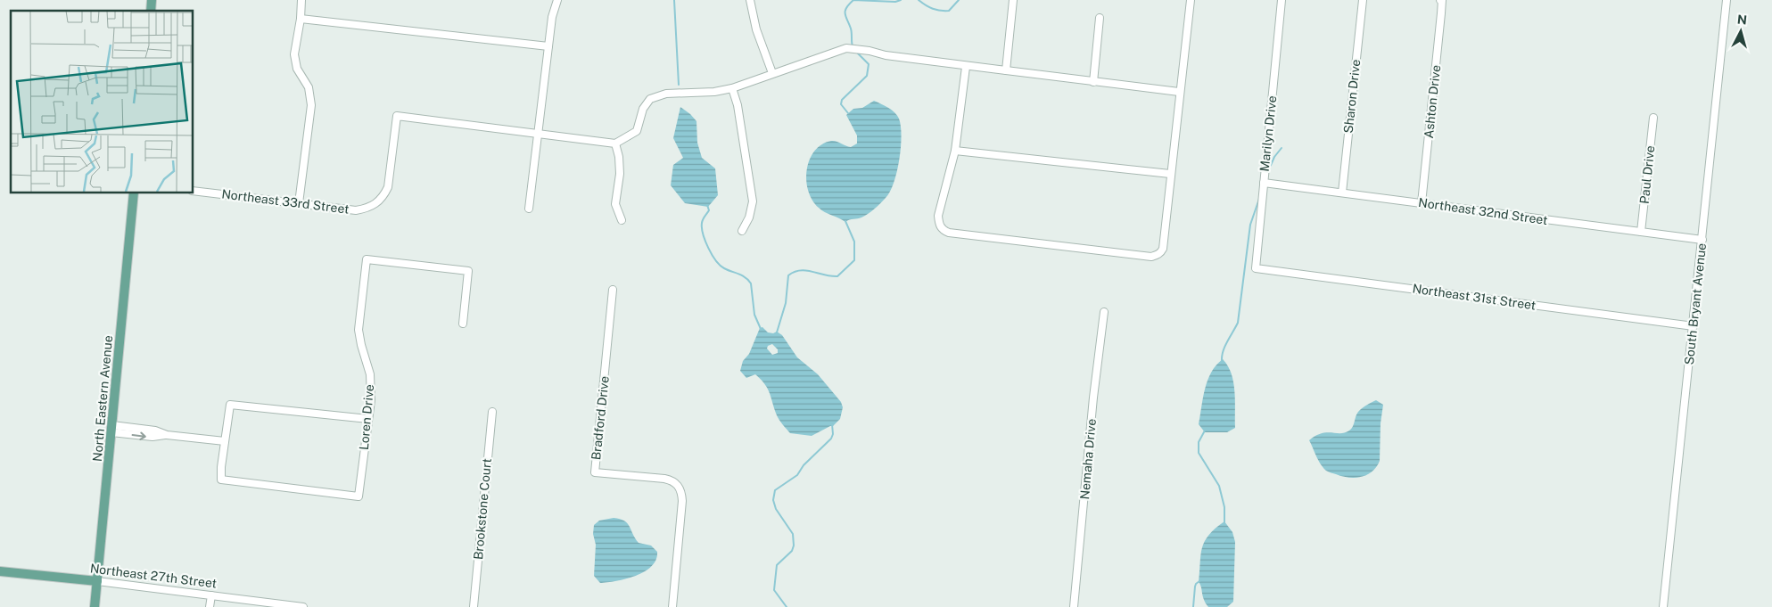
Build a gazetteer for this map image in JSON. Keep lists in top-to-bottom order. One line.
{"streets":{"main road":["North Eastern Avenue","Northeast 27th Street"],"street":["Sharon Drive","Ashton Drive","Marilyn Drive","Paul Drive","Northeast 33rd Street","Northeast 32nd Street","Northeast 31st Street","South Bryant Avenue","Loren Drive","Bradford Drive","Nemaha Drive","Brookstone Court"]},"crossings":[["Sharon Drive","Northeast 32nd Street"],["Ashton Drive","Northeast 32nd Street"],["Marilyn Drive","Northeast 32nd Street"],["Marilyn Drive","Northeast 31st Street"],["Paul Drive","Northeast 32nd Street"],["Northeast 32nd Street","South Bryant Avenue"],["Northeast 31st Street","South Bryant Avenue"],["North Eastern Avenue","Northeast 27th Street"]],"north":"top"}
